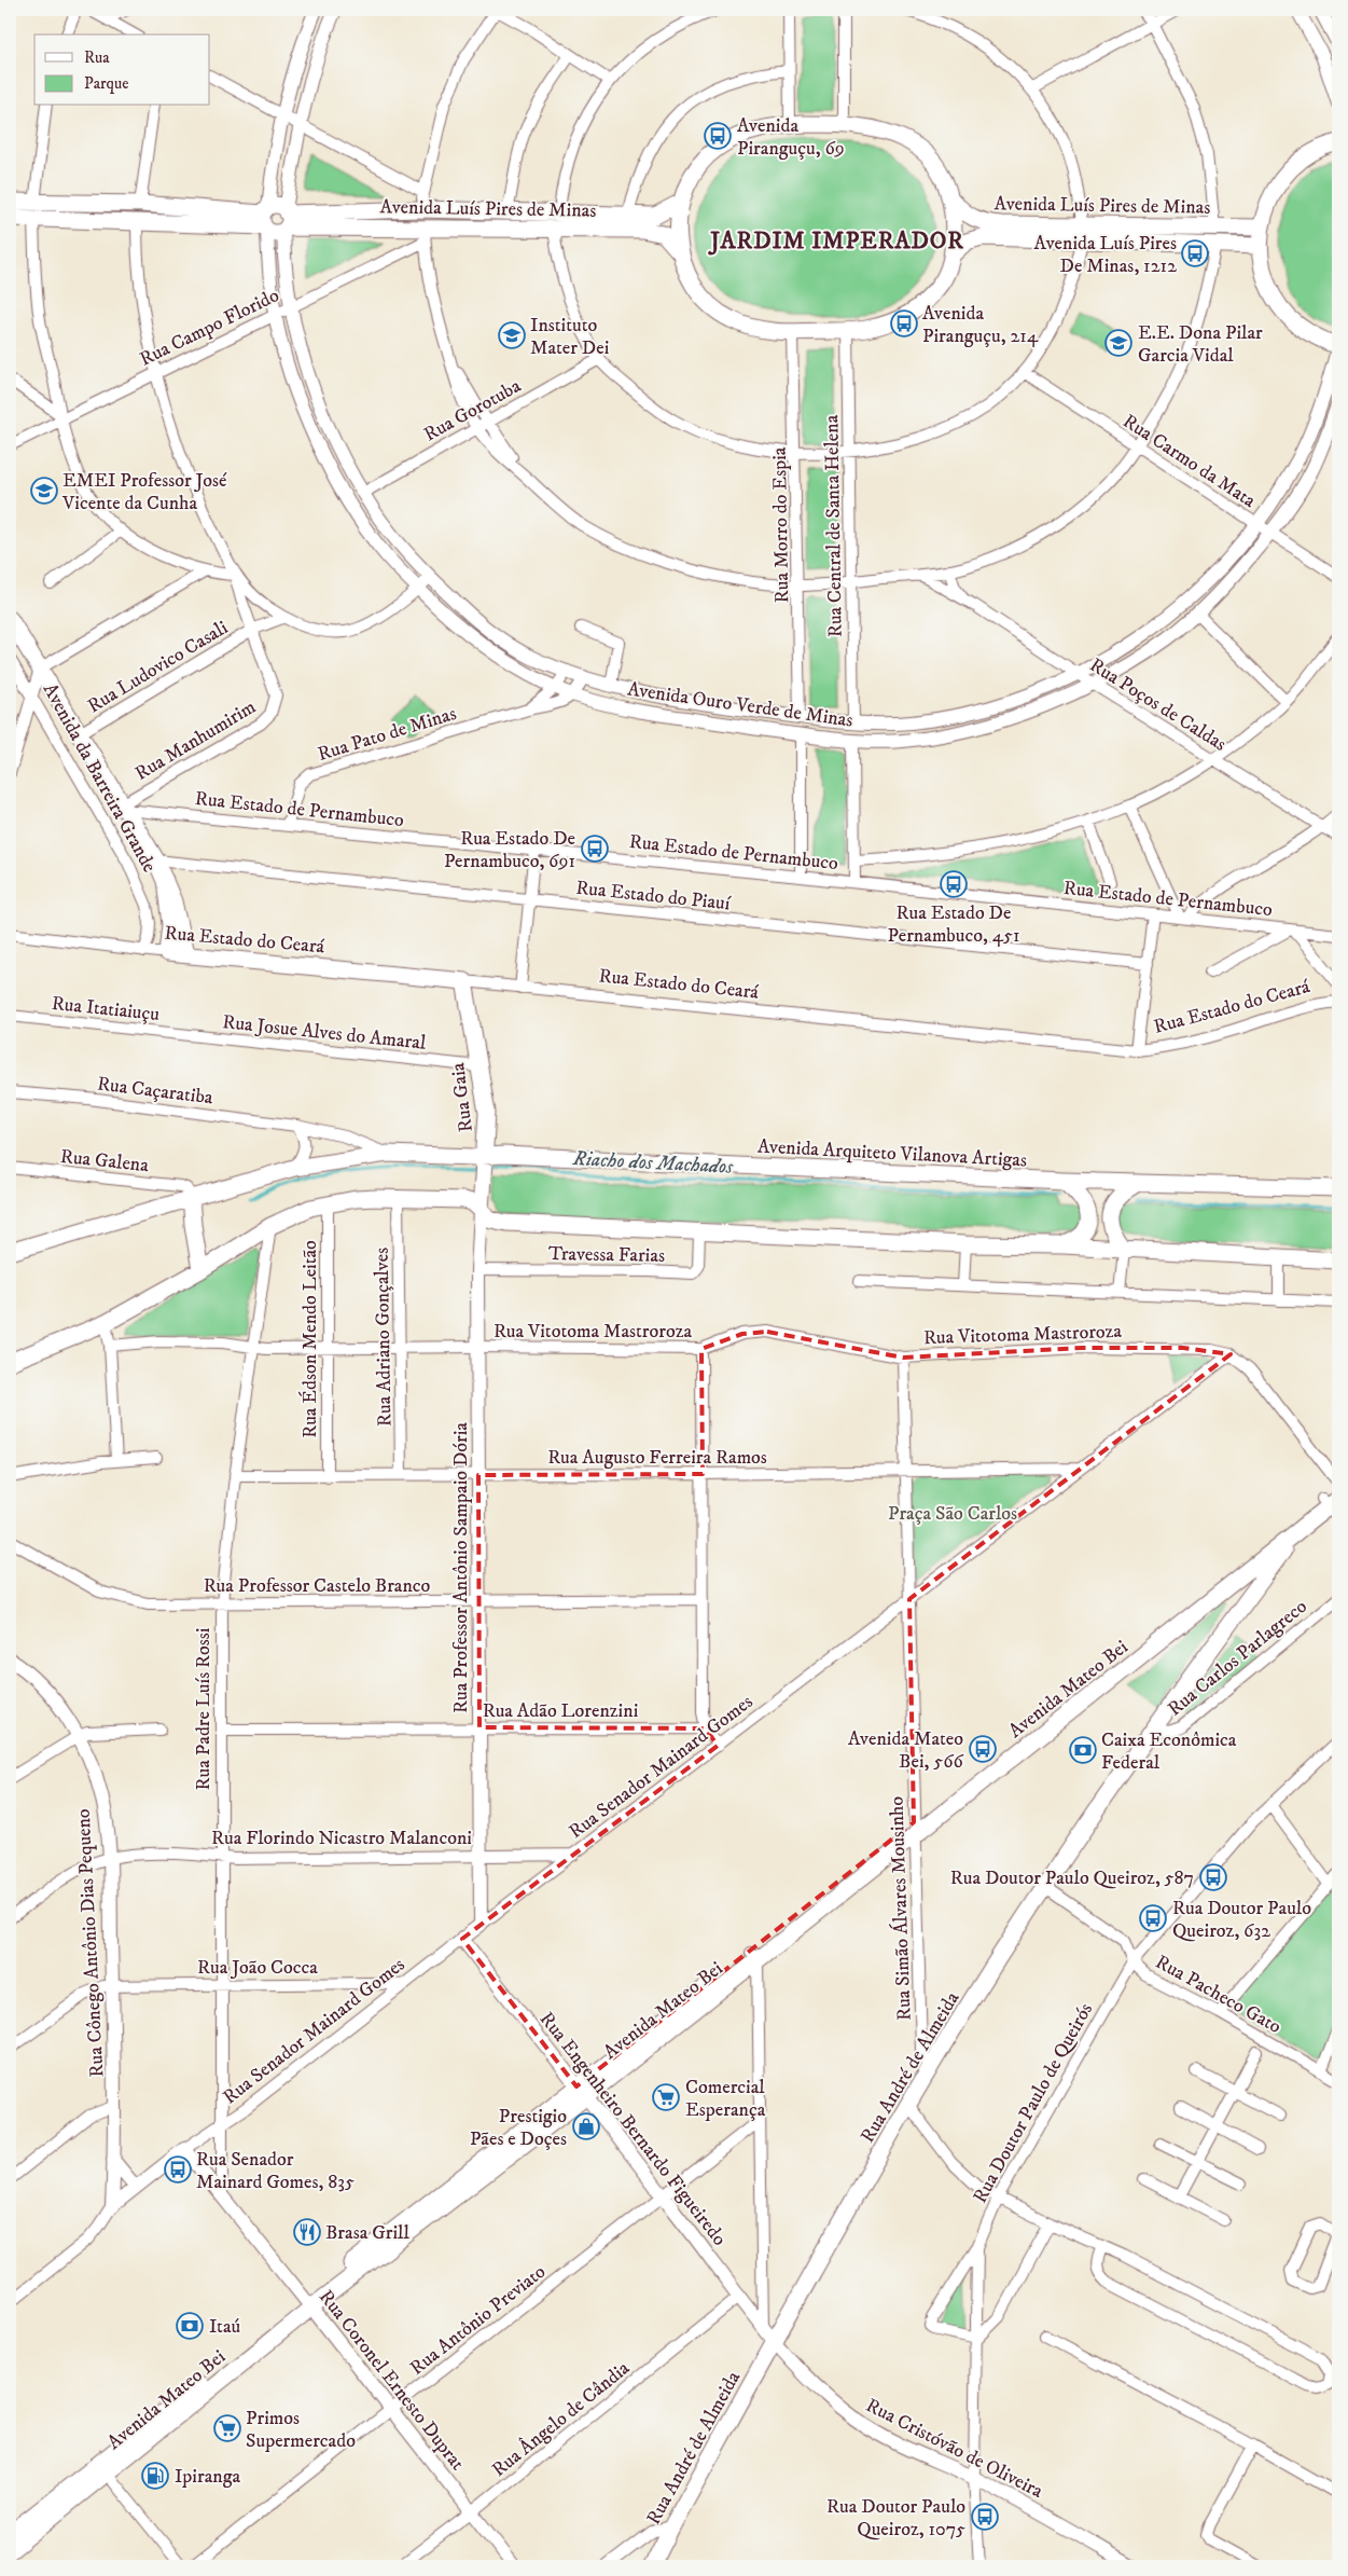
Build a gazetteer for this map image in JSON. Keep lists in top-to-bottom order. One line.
{"streets":{"main road":["Avenida Luís Pires de Minas","Avenida da Barreira Grande","Rua Estado do Ceará","Rua Gaia","Avenida Arquiteto Vilanova Artigas","Avenida Mateo Bei","Rua André de Almeida"],"street":["Rua Campo Florido","Rua Gorotuba","Rua Carmo da Mata","Rua Morro do Espia","Rua Central de Santa Helena","Rua Ludovico Casali","Avenida Ouro Verde de Minas","Rua Poços de Caldas","Rua Pato de Minas","Rua Manhumirim","Rua Estado de Pernambuco","Rua Estado do Piauí","Rua Itatiaiuçu","Rua Josue Alves do Amaral","Rua Caçaratiba","Rua Galena","Travessa Farias","Rua Vitotoma Mastroroza","Rua Adriano Gonçalves","Rua Édson Mendo Leitão","Rua Augusto Ferreira Ramos","Rua Professor Antônio Sampaio Dória","Rua Professor Castelo Branco","Rua Carlos Parlagreco","Rua Padre Luís Rossi","Rua Adão Lorenzini","Rua Senador Mainard Gomes","Rua Florindo Nicastro Malanconi","Rua Simão Álvares Mousinho","Rua Cônego Antônio Dias Pequeno","Rua João Cocca","Rua Pacheco Gato","Rua Doutor Paulo de Queirós","Rua Engenheiro Bernardo Figueiredo","Rua Antônio Previato","Rua Coronel Ernesto Duprat","Rua Ângelo de Cândia","Rua Cristóvão de Oliveira"]},"crossings":[["Avenida Luís Pires de Minas","Rua Campo Florido"],["Avenida Luís Pires de Minas","Avenida Ouro Verde de Minas"],["Rua Campo Florido","Avenida Ouro Verde de Minas"],["Rua Campo Florido","Rua Manhumirim"],["Rua Gorotuba","Avenida Ouro Verde de Minas"],["Rua Carmo da Mata","Avenida Ouro Verde de Minas"],["Rua Morro do Espia","Avenida Ouro Verde de Minas"],["Rua Central de Santa Helena","Avenida Ouro Verde de Minas"],["Rua Ludovico Casali","Rua Manhumirim"],["Rua Ludovico Casali","Avenida da Barreira Grande"],["Avenida Ouro Verde de Minas","Rua Poços de Caldas"],["Avenida Ouro Verde de Minas","Rua Pato de Minas"],["Avenida Ouro Verde de Minas","Rua Manhumirim"],["Rua Pato de Minas","Rua Estado de Pernambuco"],["Rua Manhumirim","Avenida da Barreira Grande"],["Rua Manhumirim","Rua Estado de Pernambuco"],["Avenida da Barreira Grande","Rua Estado de Pernambuco"],["Avenida da Barreira Grande","Rua Estado do Piauí"],["Avenida da Barreira Grande","Rua Estado do Ceará"],["Rua Estado do Ceará","Rua Gaia"],["Rua Itatiaiuçu","Rua Josue Alves do Amaral"],["Rua Josue Alves do Amaral","Rua Gaia"],["Rua Caçaratiba","Avenida Arquiteto Vilanova Artigas"],["Rua Gaia","Avenida Arquiteto Vilanova Artigas"],["Rua Gaia","Rua Professor Antônio Sampaio Dória"],["Avenida Arquiteto Vilanova Artigas","Rua Galena"],["Travessa Farias","Rua Professor Antônio Sampaio Dória"],["Rua Vitotoma Mastroroza","Rua Adriano Gonçalves"],["Rua Vitotoma Mastroroza","Rua Édson Mendo Leitão"],["Rua Vitotoma Mastroroza","Rua Professor Antônio Sampaio Dória"],["Rua Vitotoma Mastroroza","Rua Padre Luís Rossi"],["Rua Vitotoma Mastroroza","Rua Senador Mainard Gomes"],["Rua Vitotoma Mastroroza","Rua Simão Álvares Mousinho"],["Rua Adriano Gonçalves","Rua Augusto Ferreira Ramos"],["Rua Édson Mendo Leitão","Rua Augusto Ferreira Ramos"],["Rua Augusto Ferreira Ramos","Rua Professor Antônio Sampaio Dória"],["Rua Augusto Ferreira Ramos","Rua Padre Luís Rossi"],["Rua Augusto Ferreira Ramos","Rua Senador Mainard Gomes"],["Rua Augusto Ferreira Ramos","Rua Simão Álvares Mousinho"],["Rua Professor Antônio Sampaio Dória","Rua Professor Castelo Branco"],["Rua Professor Antônio Sampaio Dória","Rua Adão Lorenzini"],["Rua Professor Antônio Sampaio Dória","Rua Senador Mainard Gomes"],["Rua Professor Antônio Sampaio Dória","Rua Florindo Nicastro Malanconi"],["Rua Professor Castelo Branco","Rua Padre Luís Rossi"],["Rua Carlos Parlagreco","Rua André de Almeida"],["Avenida Mateo Bei","Rua Simão Álvares Mousinho"],["Avenida Mateo Bei","Rua André de Almeida"],["Avenida Mateo Bei","Rua Engenheiro Bernardo Figueiredo"],["Avenida Mateo Bei","Rua Coronel Ernesto Duprat"],["Rua Padre Luís Rossi","Rua Adão Lorenzini"],["Rua Padre Luís Rossi","Rua Senador Mainard Gomes"],["Rua Padre Luís Rossi","Rua Florindo Nicastro Malanconi"],["Rua Padre Luís Rossi","Rua João Cocca"],["Rua Padre Luís Rossi","Rua Coronel Ernesto Duprat"],["Rua Senador Mainard Gomes","Rua Florindo Nicastro Malanconi"],["Rua Senador Mainard Gomes","Rua Simão Álvares Mousinho"],["Rua Senador Mainard Gomes","Rua Cônego Antônio Dias Pequeno"],["Rua Senador Mainard Gomes","Rua João Cocca"],["Rua Senador Mainard Gomes","Rua Engenheiro Bernardo Figueiredo"],["Rua Florindo Nicastro Malanconi","Rua Cônego Antônio Dias Pequeno"],["Rua Simão Álvares Mousinho","Rua André de Almeida"],["Rua Cônego Antônio Dias Pequeno","Rua João Cocca"],["Rua Pacheco Gato","Rua André de Almeida"],["Rua Pacheco Gato","Rua Doutor Paulo de Queirós"],["Rua André de Almeida","Rua Engenheiro Bernardo Figueiredo"],["Rua André de Almeida","Rua Cristóvão de Oliveira"],["Rua Doutor Paulo de Queirós","Rua Cristóvão de Oliveira"],["Rua Engenheiro Bernardo Figueiredo","Rua Antônio Previato"],["Rua Engenheiro Bernardo Figueiredo","Rua Ângelo de Cândia"],["Rua Engenheiro Bernardo Figueiredo","Rua Cristóvão de Oliveira"],["Rua Antônio Previato","Rua Coronel Ernesto Duprat"],["Rua Coronel Ernesto Duprat","Rua Ângelo de Cândia"]],"districts":["JARDIM IMPERADOR"],"water":["Riacho dos Machados"],"parks":["Praça São Carlos"],"places":{"bus stop":["Avenida Piranguçu, 69","Avenida Luís Pires De Minas, 1212","Avenida Piranguçu, 214","Rua Estado De Pernambuco, 691","Rua Estado De Pernambuco, 451","Avenida Mateo Bei, 566","Rua Doutor Paulo Queiroz, 587","Rua Doutor Paulo Queiroz, 632","Rua Senador Mainard Gomes, 835","Rua Doutor Paulo Queiroz, 1075"],"school or university":["Instituto Mater Dei","E.E. Dona Pilar Garcia Vidal","EMEI Professor José Vicente da Cunha"],"bank":["Caixa Econômica Federal","Itaú"],"supermarket":["Comercial Esperança","Primos Supermercado"],"shop":["Prestigio Pães e Doçes"],"restaurant":["Brasa Grill"],"fuel station":["Ipiranga"]},"legend":["Rua","Parque"]}
